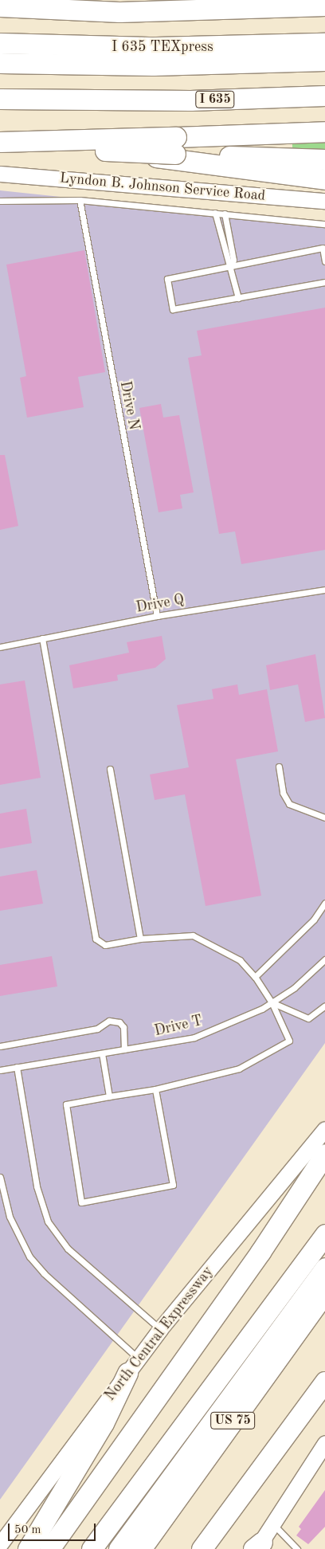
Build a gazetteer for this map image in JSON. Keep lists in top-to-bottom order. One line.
{"streets":{"highway":["I 635 TEXpress","I 635","US 75"],"main road":["Lyndon B. Johnson Service Road","North Central Expressway"],"lane":["Drive N","Drive Q","Drive T"]},"crossings":[["Drive N","Drive Q"]],"scale_bar":"50 m"}
